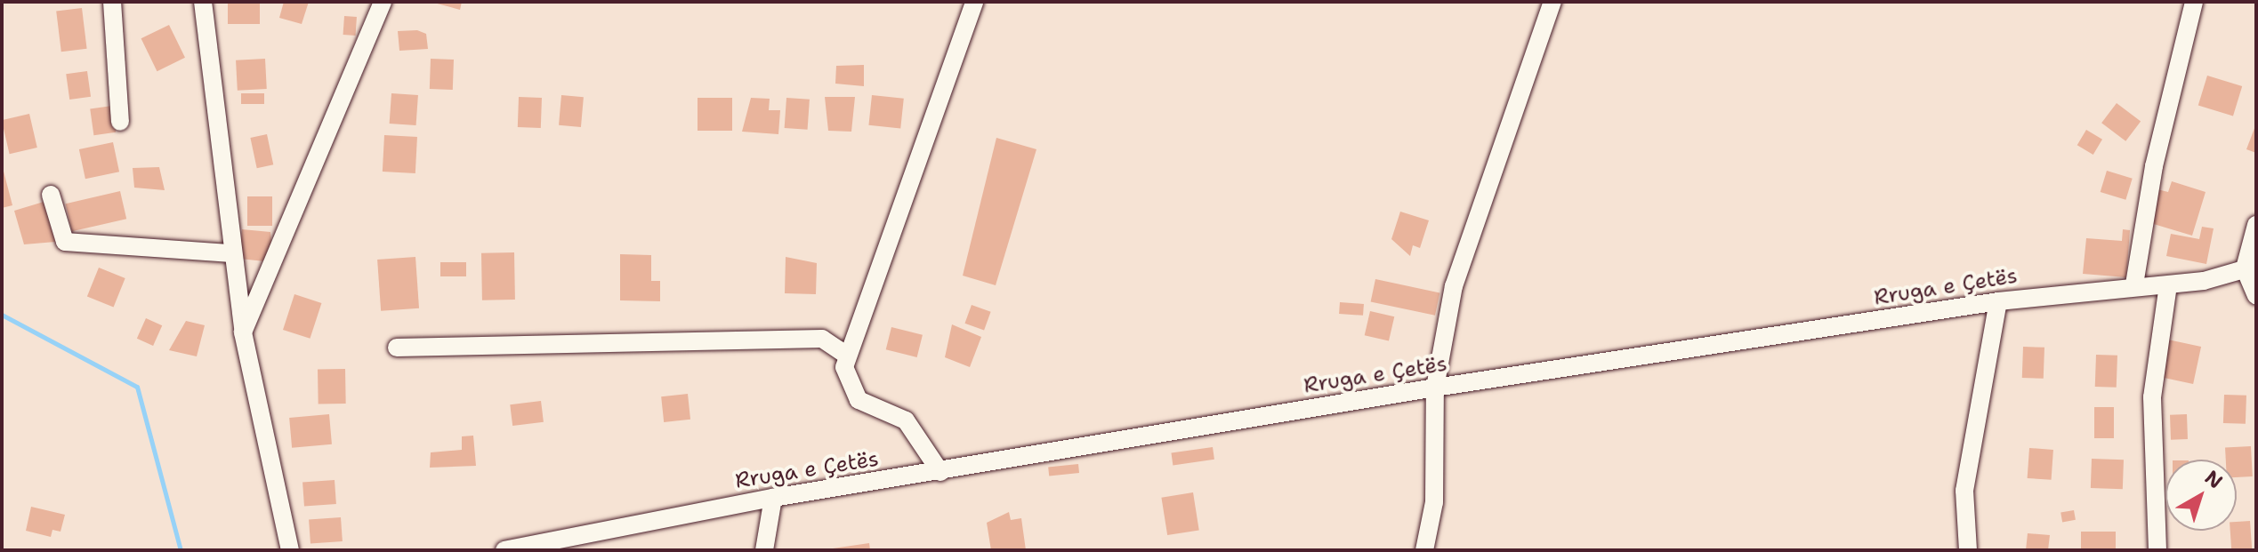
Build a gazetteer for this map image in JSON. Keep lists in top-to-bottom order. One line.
{"streets":{"street":["Rruga e Çetës"]},"north":"top right"}
